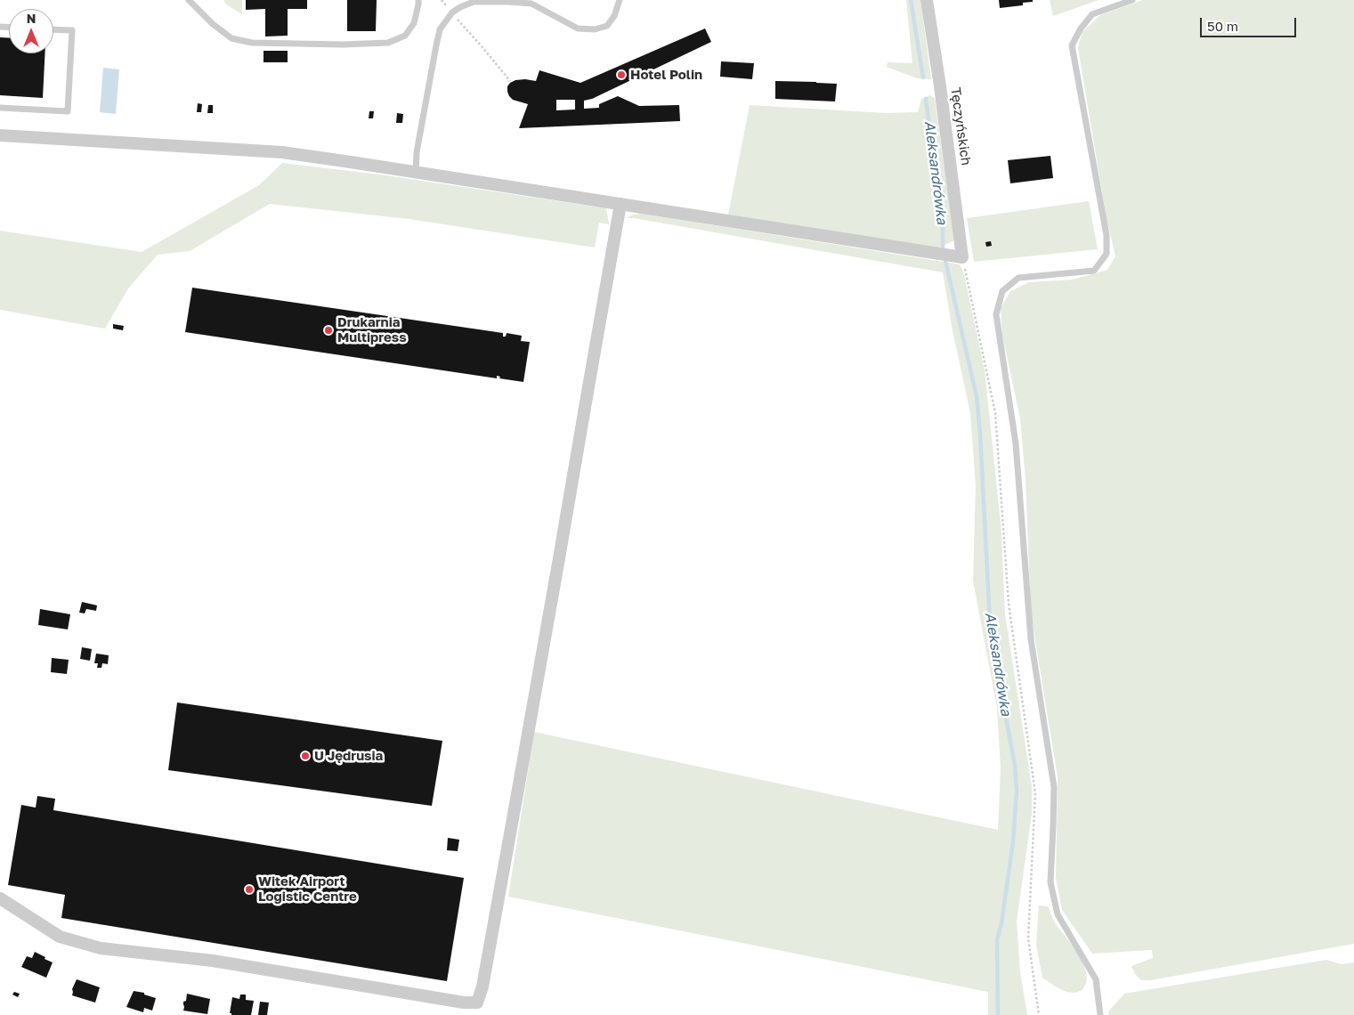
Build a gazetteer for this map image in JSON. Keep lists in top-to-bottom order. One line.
{"streets":{"street":["Tęczyńskich"]},"water":["Aleksandrówka"],"places":["Hotel Polin","Drukarnia Multipress","U Jędrusia","Witek Airport Logistic Centre"],"scale_bar":"50 m","north":"top"}
